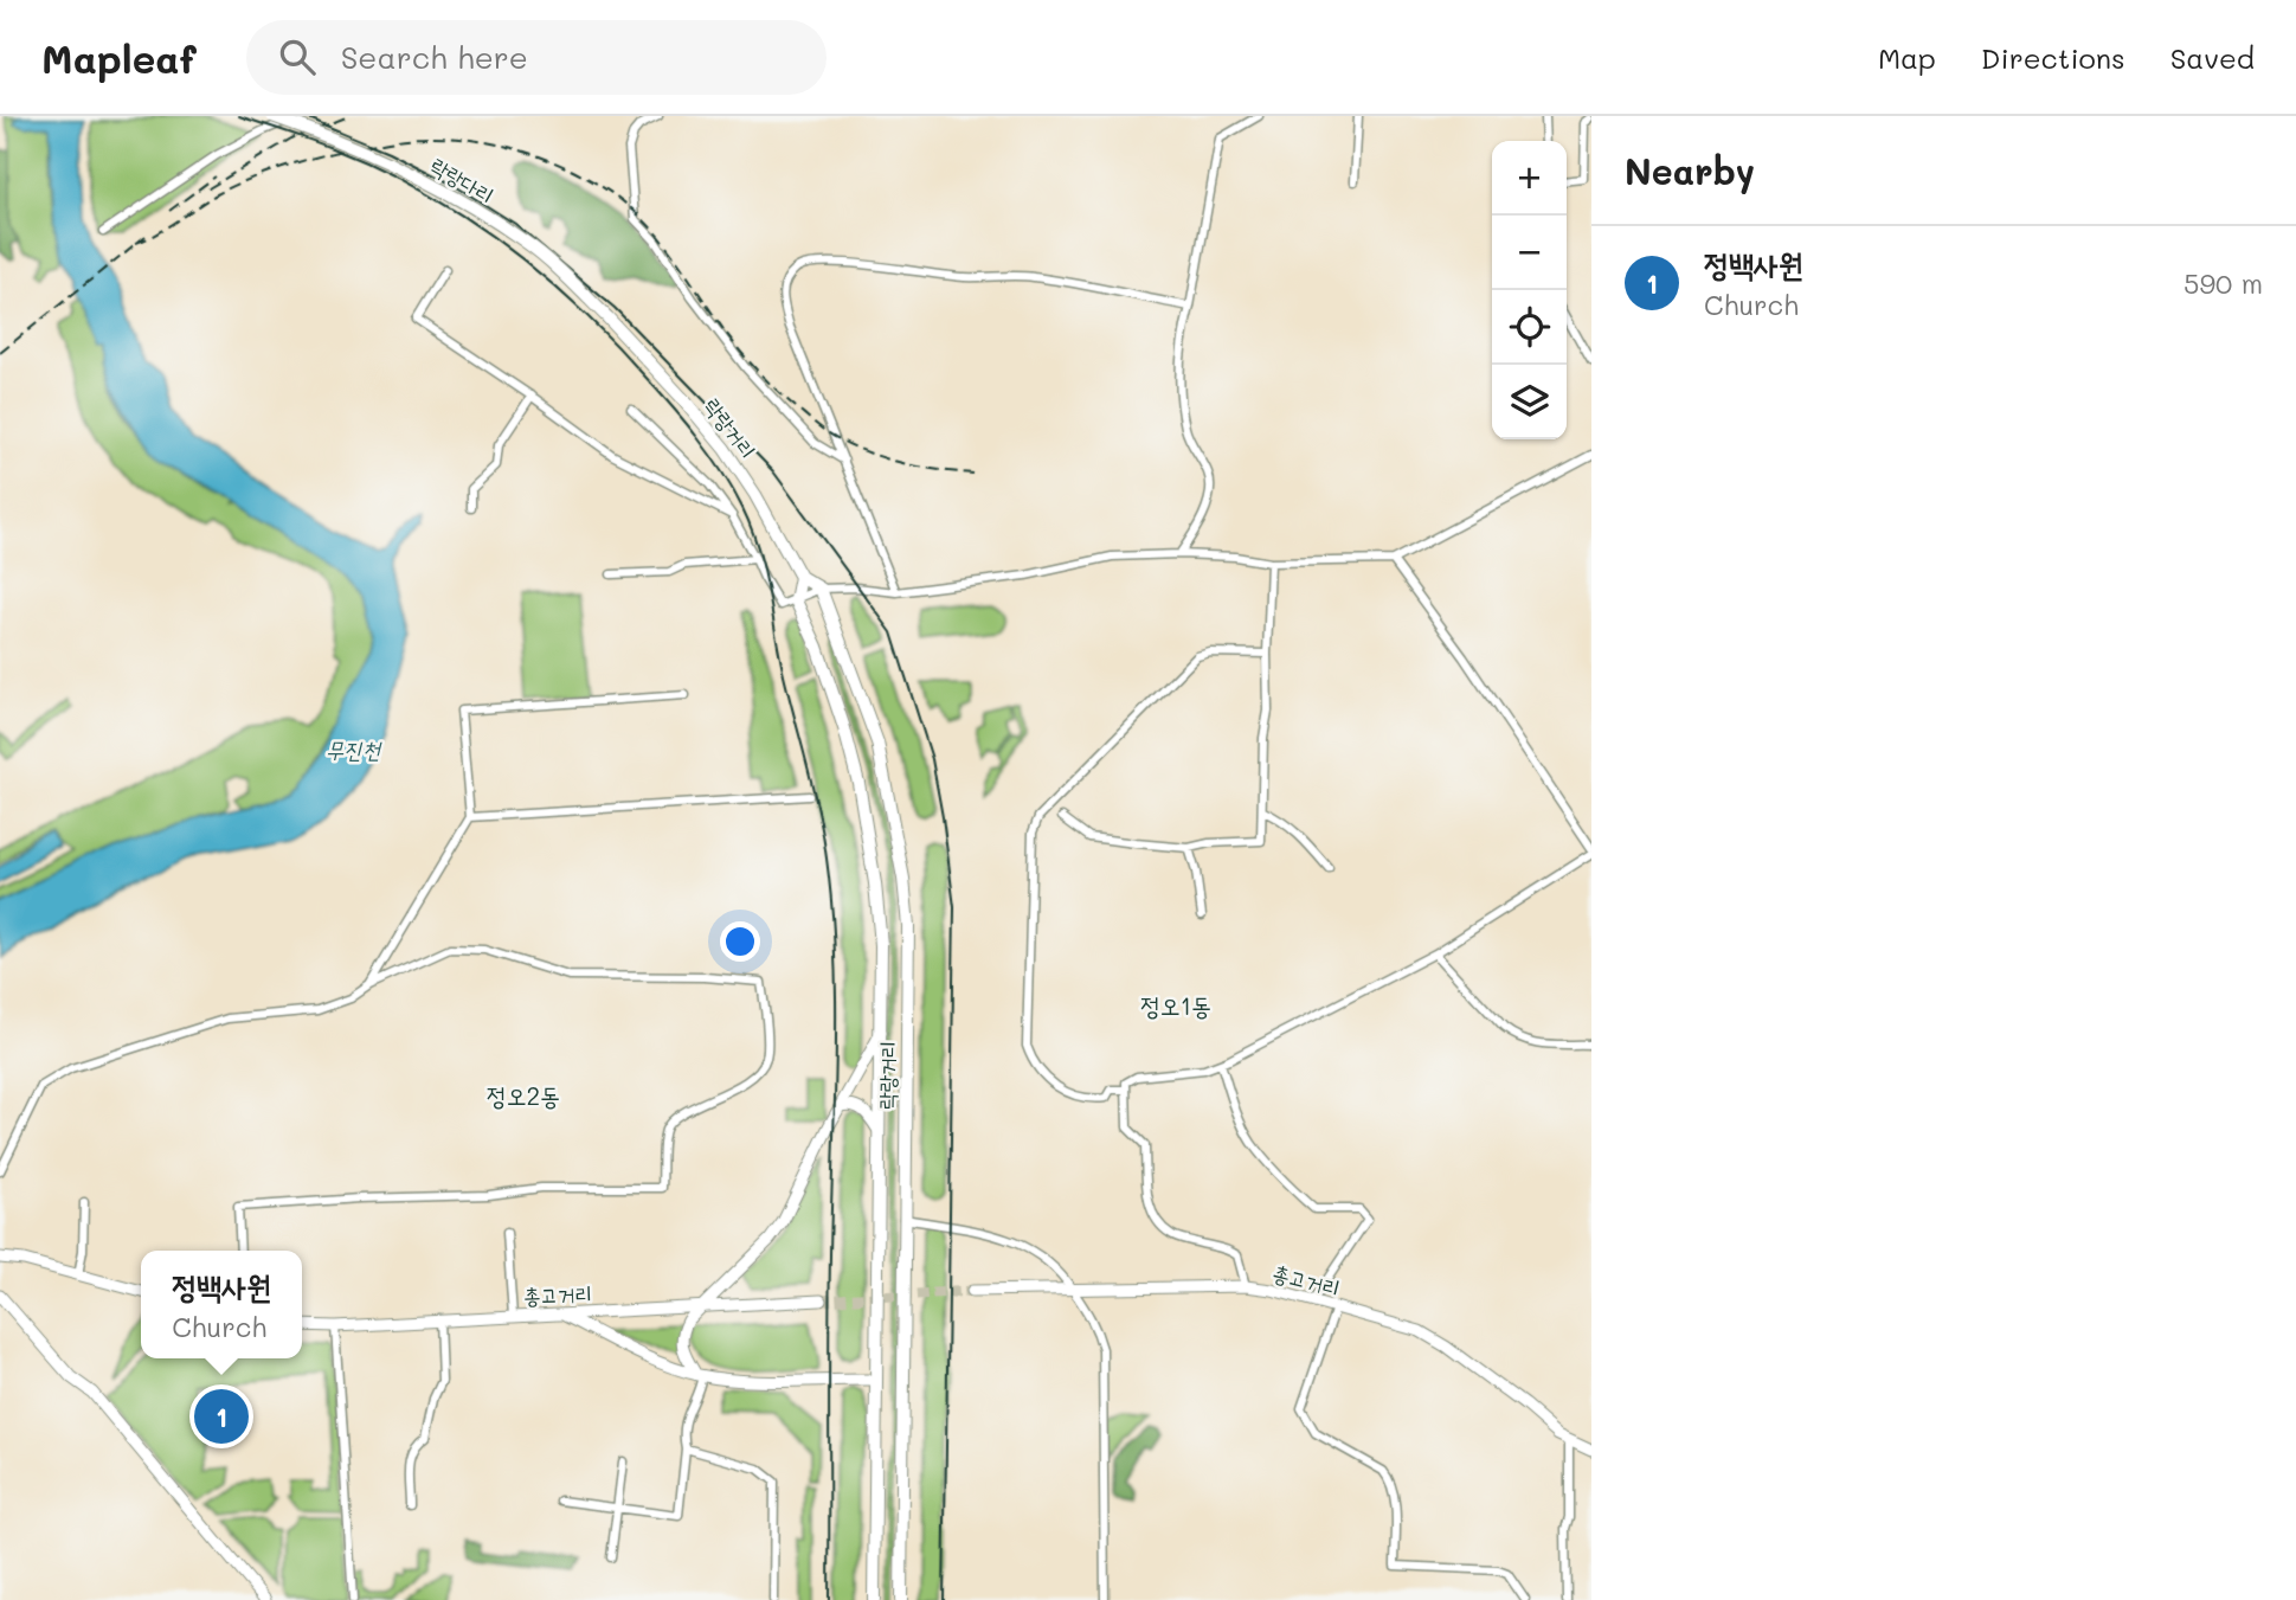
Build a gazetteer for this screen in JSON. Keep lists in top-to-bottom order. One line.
{"streets":{"main road":["락랑다리","락랑거리","총고거리"]},"crossings":[["락랑다리","락랑거리"]],"districts":["정오1동","정오2동"],"water":["무진천"],"page":{"header":"Mapleaf","search":"Search here","nav":["Map","Directions","Saved"],"heading":"Nearby","map_buttons":["+","−"],"list":[{"mark":"1","name":"정백사원","note":"Church","value":"590 m"}],"popup":["정백사원","Church"],"pins":"1"}}
